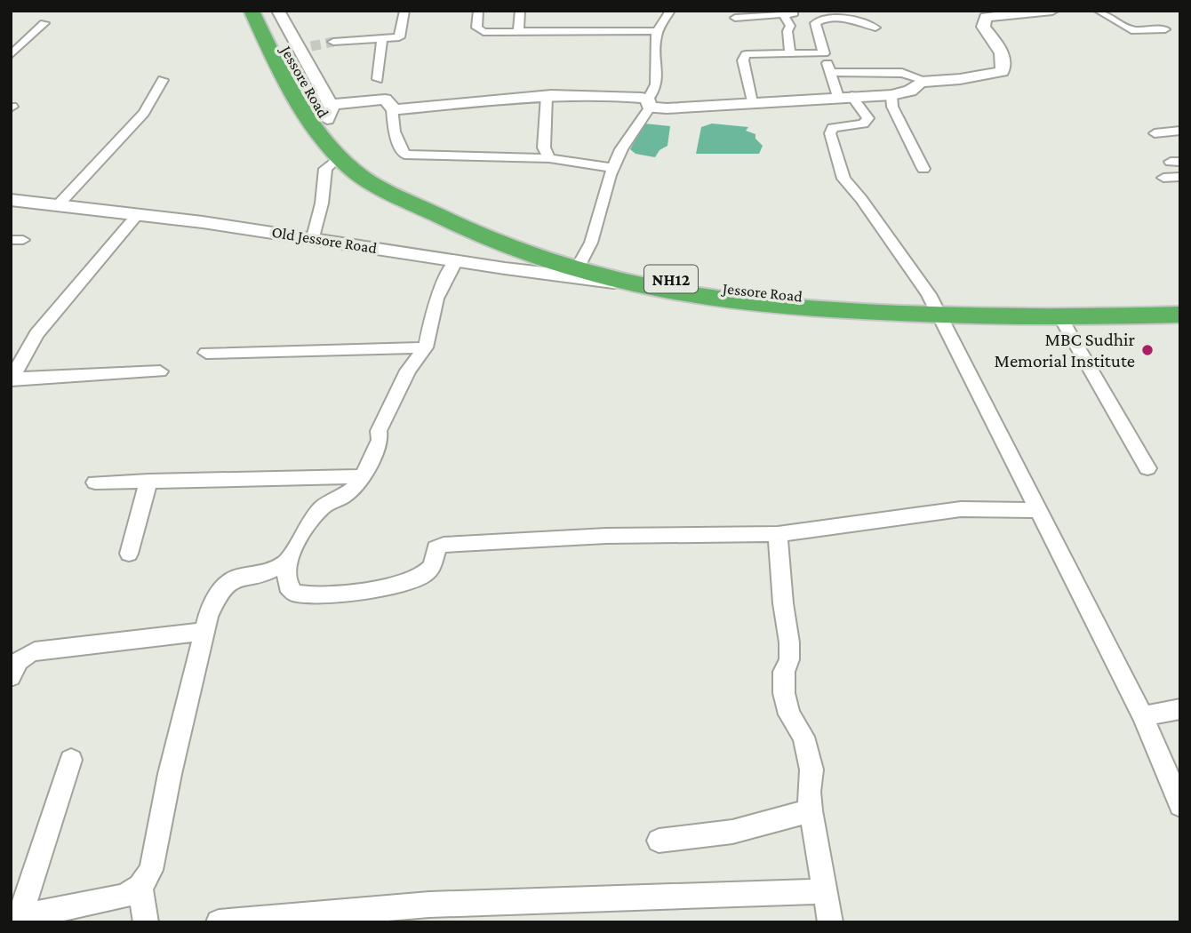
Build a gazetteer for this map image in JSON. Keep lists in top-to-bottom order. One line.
{"streets":{"highway":["Jessore Road","NH12"],"street":["Old Jessore Road"]},"crossings":[["Jessore Road","Old Jessore Road"],["Jessore Road","NH12"],["Old Jessore Road","NH12"]],"places":["MBC Sudhir Memorial Institute"]}
